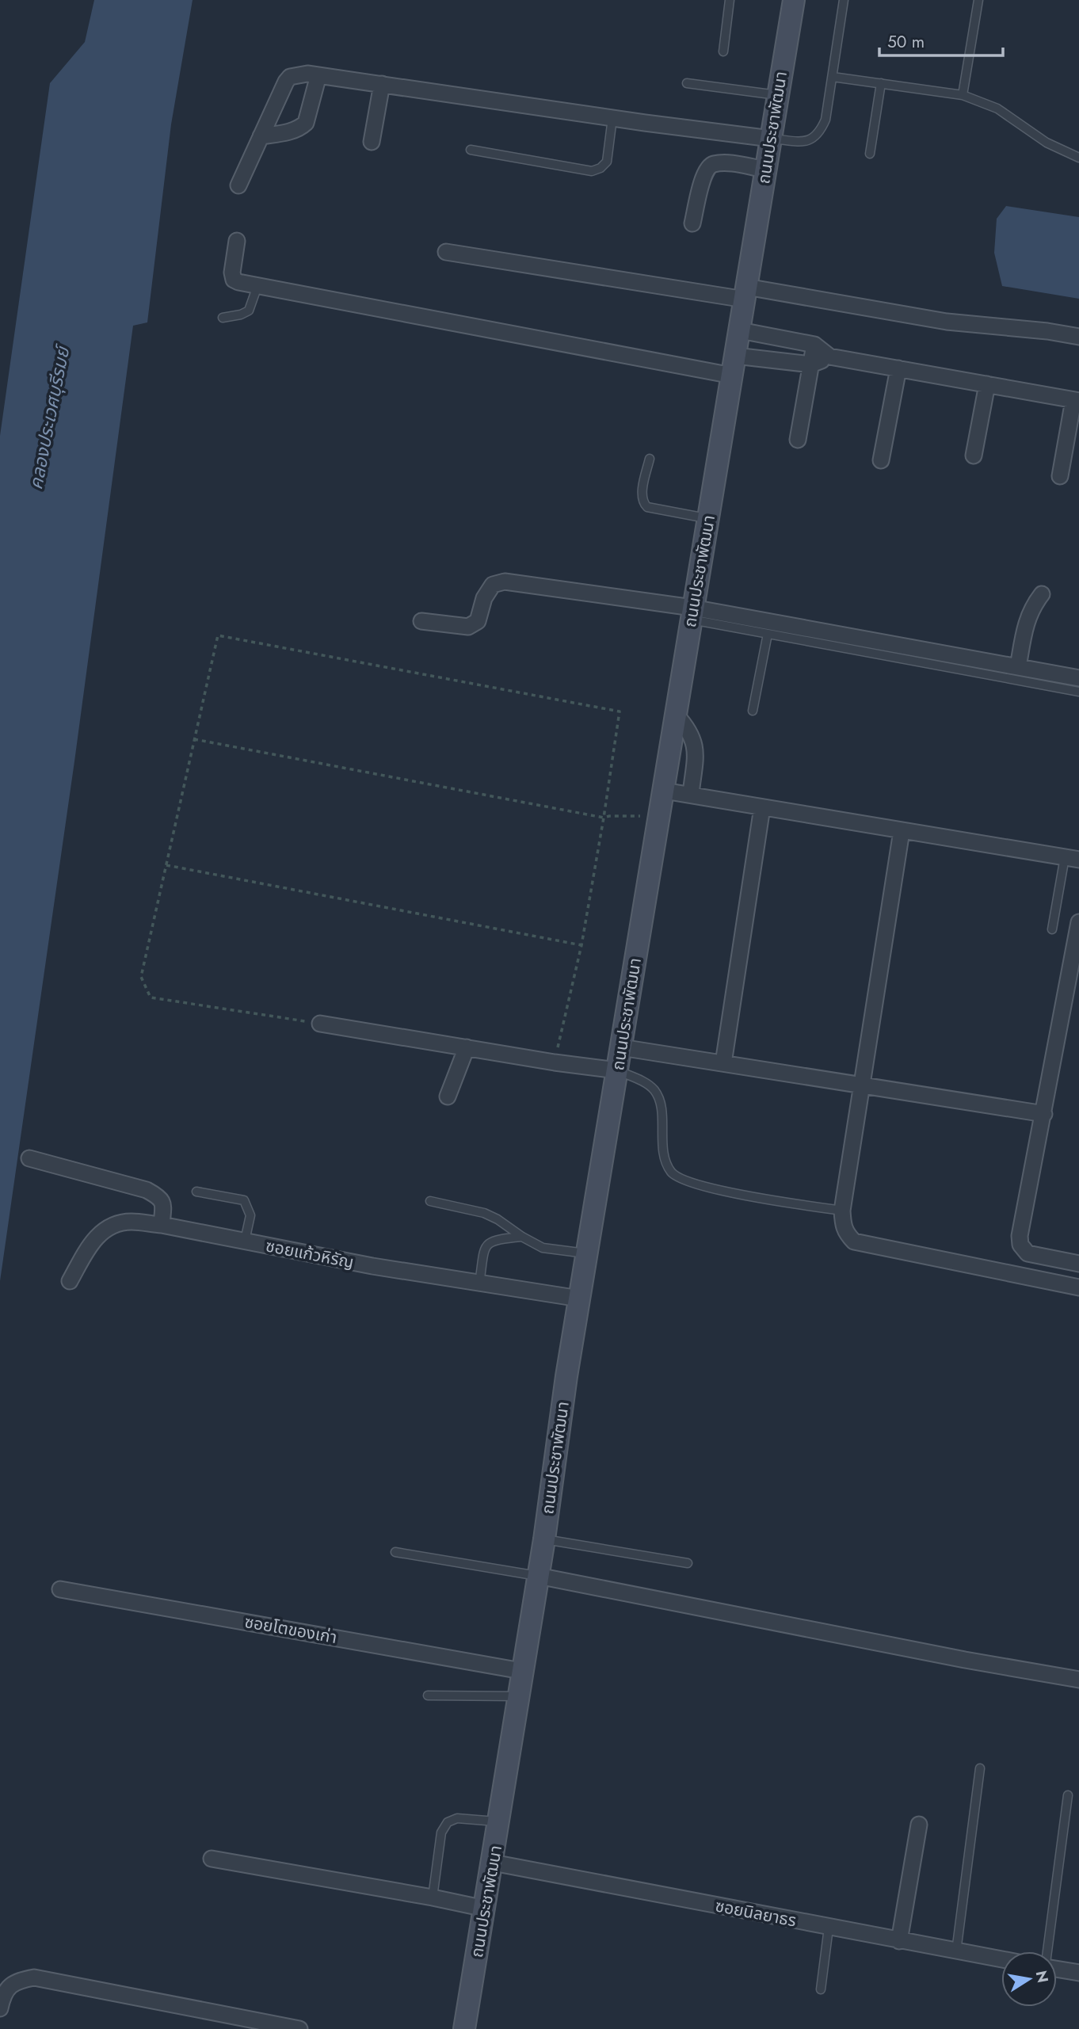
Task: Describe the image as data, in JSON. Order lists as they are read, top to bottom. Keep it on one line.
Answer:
{"streets":{"street":["ถนนประชาพัฒนา","ซอยแก้วหิรัญ","ซอยโตของเก่า","ซอยนิลยาธร"]},"crossings":[["ถนนประชาพัฒนา","ซอยแก้วหิรัญ"],["ถนนประชาพัฒนา","ซอยโตของเก่า"],["ถนนประชาพัฒนา","ซอยนิลยาธร"]],"water":["คลองประเวศบุรีรมย์"],"scale_bar":"50 m","north":"right"}
